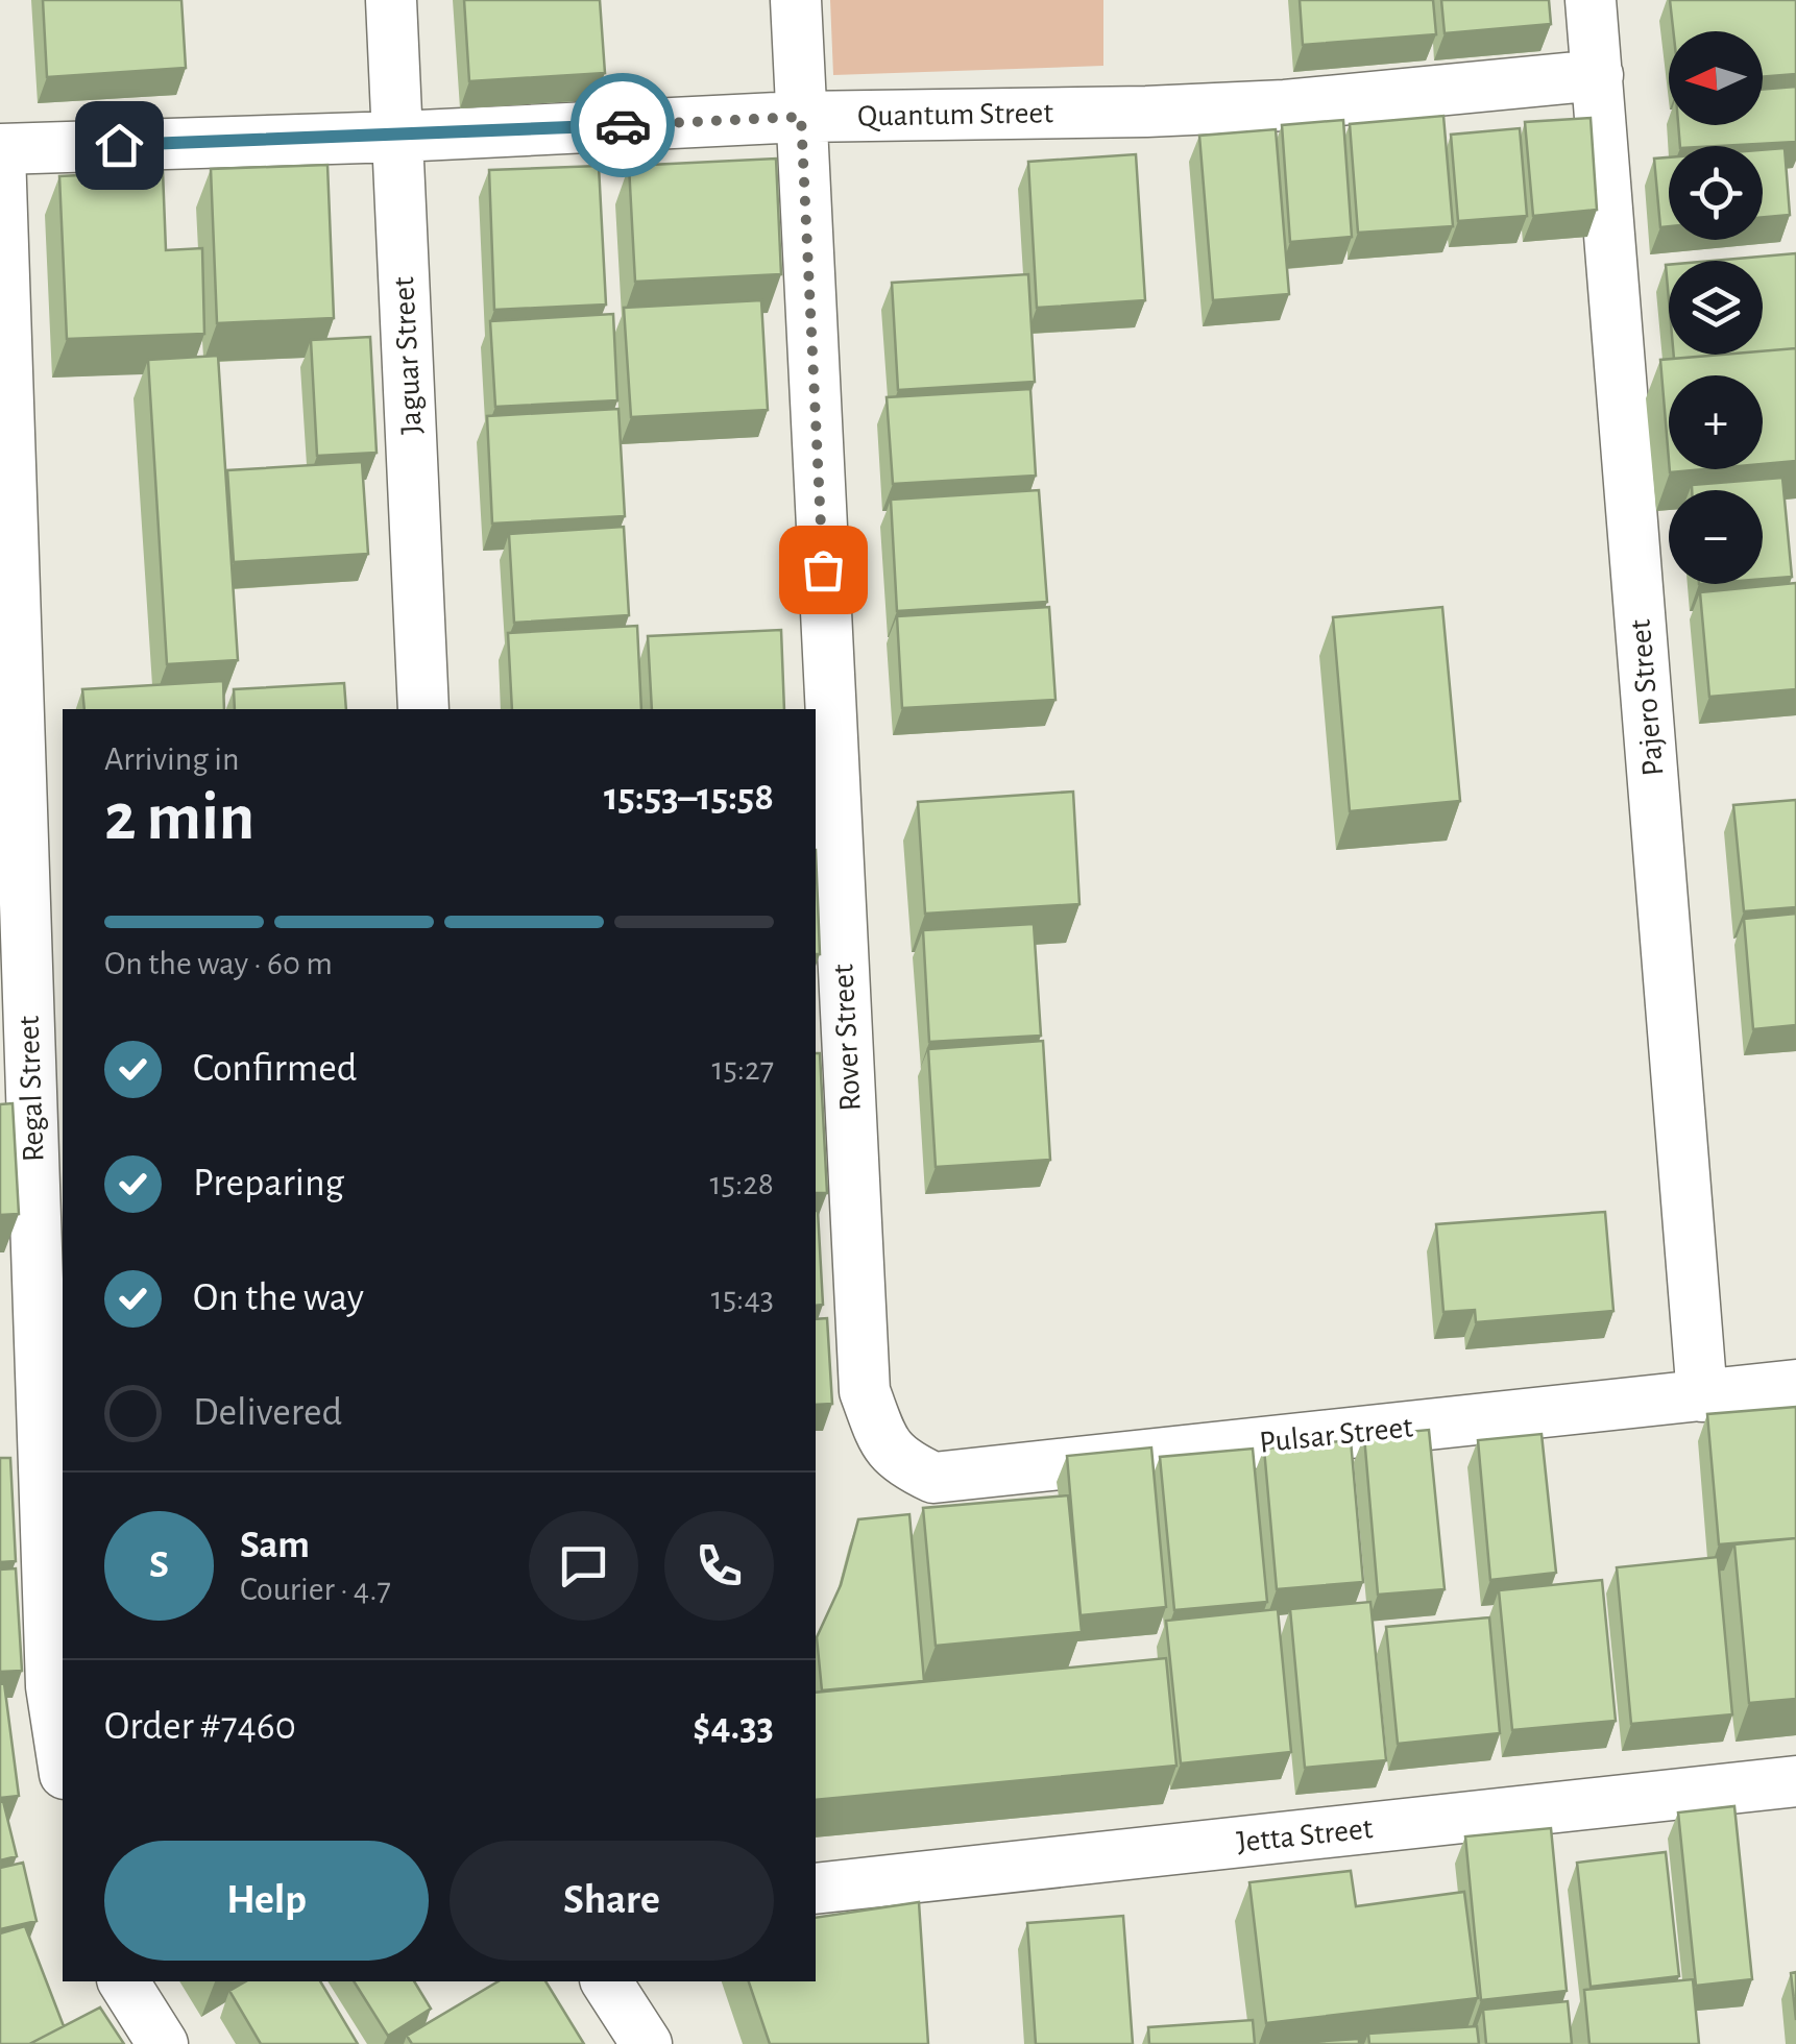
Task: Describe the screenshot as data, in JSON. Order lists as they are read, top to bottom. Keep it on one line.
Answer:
{"streets":{"street":["Quantum Street","Jaguar Street","Pajero Street","Rover Street","Regal Street","Pulsar Street","Jetta Street"]},"crossings":[["Quantum Street","Jaguar Street"],["Quantum Street","Pajero Street"],["Quantum Street","Rover Street"],["Quantum Street","Regal Street"],["Pajero Street","Pulsar Street"],["Rover Street","Pulsar Street"]],"north":"left","page":{"map_buttons":["+","−"],"heading":["2 min","Arriving in","15:53–15:58"],"panel":["Sam","Courier · 4.7","Order #7460","$4.33"],"bar":"On the way · 60 m","list":[["Confirmed","15:27"],["Preparing","15:28"],["On the way","15:43"],"Delivered"],"round":"S","buttons":["Help","Share"]}}
